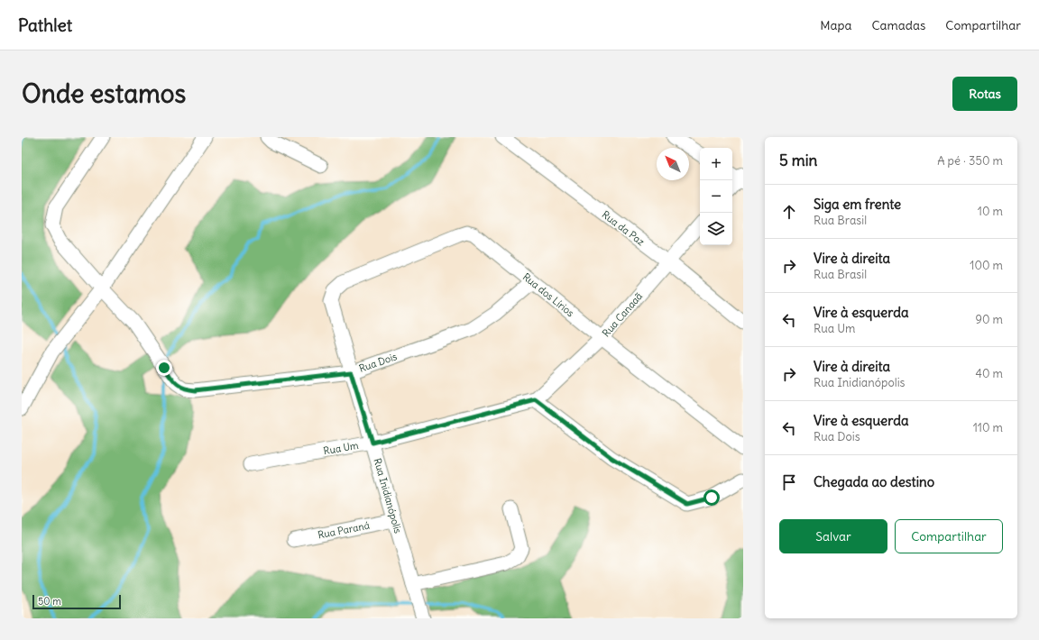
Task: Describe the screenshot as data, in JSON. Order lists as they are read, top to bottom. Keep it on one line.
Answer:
{"streets":{"street":["Rua da Paz","Rua dos Lírios","Rua Canaaã","Rua Dois","Rua Um","Rua Inidianópolis","Rua Paraná"]},"crossings":[["Rua da Paz","Rua Canaaã"],["Rua dos Lírios","Rua Canaaã"],["Rua dos Lírios","Rua Dois"],["Rua dos Lírios","Rua Inidianópolis"],["Rua Canaaã","Rua Um"],["Rua Dois","Rua Inidianópolis"],["Rua Um","Rua Inidianópolis"],["Rua Inidianópolis","Rua Paraná"]],"scale_bar":"50 m","north":"top left","page":{"header":"Pathlet","nav":["Mapa","Camadas","Compartilhar"],"buttons":["Rotas",["Salvar","Compartilhar"]],"title":"Onde estamos","heading":["5 min","A pé · 350 m"],"map_buttons":["+","−"],"list":[["Siga em frente","Rua Brasil","10 m"],["Vire à direita","Rua Brasil","100 m"],["Vire à esquerda","Rua Um","90 m"],["Vire à direita","Rua Inidianópolis","40 m"],["Vire à esquerda","Rua Dois","110 m"],"Chegada ao destino"],"scale":"50 m"}}
